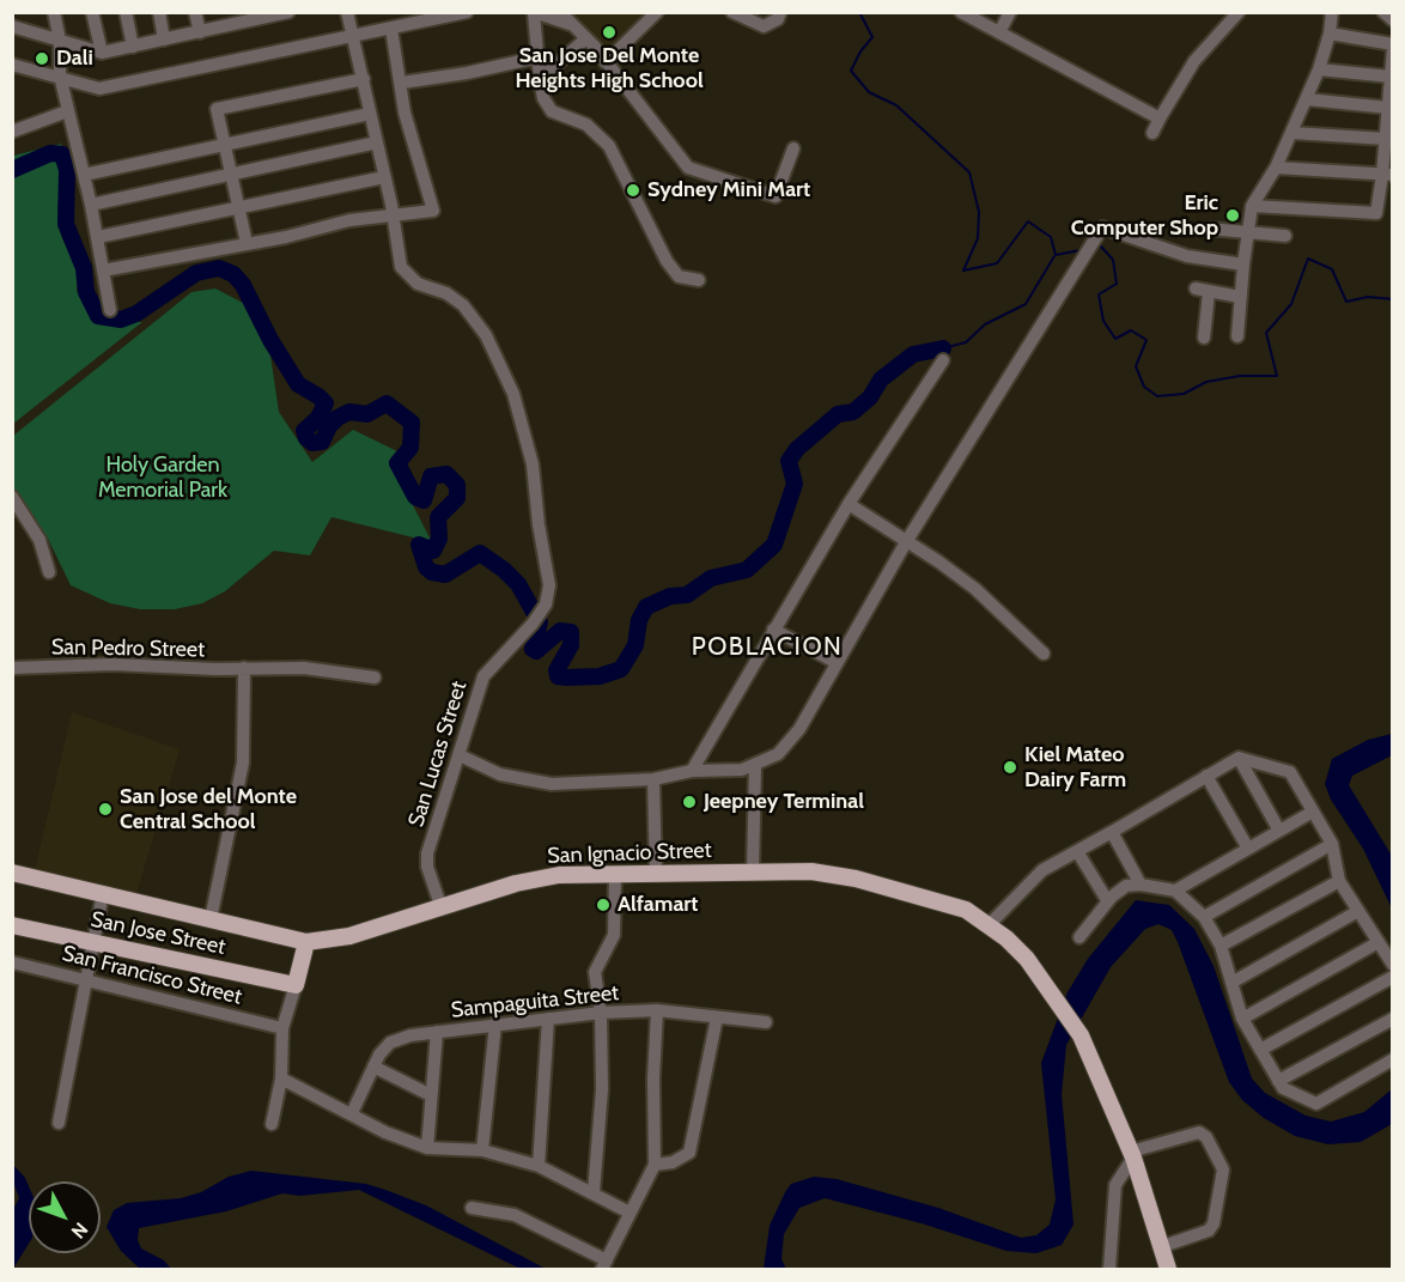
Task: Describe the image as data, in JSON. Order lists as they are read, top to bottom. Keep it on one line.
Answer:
{"streets":{"main road":["San Ignacio Street","San Jose Street"],"street":["San Pedro Street","San Lucas Street","San Francisco Street","Sampaguita Street"]},"crossings":[["San Lucas Street","San Ignacio Street"]],"districts":["POBLACION"],"parks":["Holy Garden Memorial Park"],"places":["San Jose Del Monte Heights High School","Dali","Sydney Mini Mart","Eric Computer Shop","Kiel Mateo Dairy Farm","Jeepney Terminal","San Jose del Monte Central School","Alfamart"],"north":"bottom right"}
